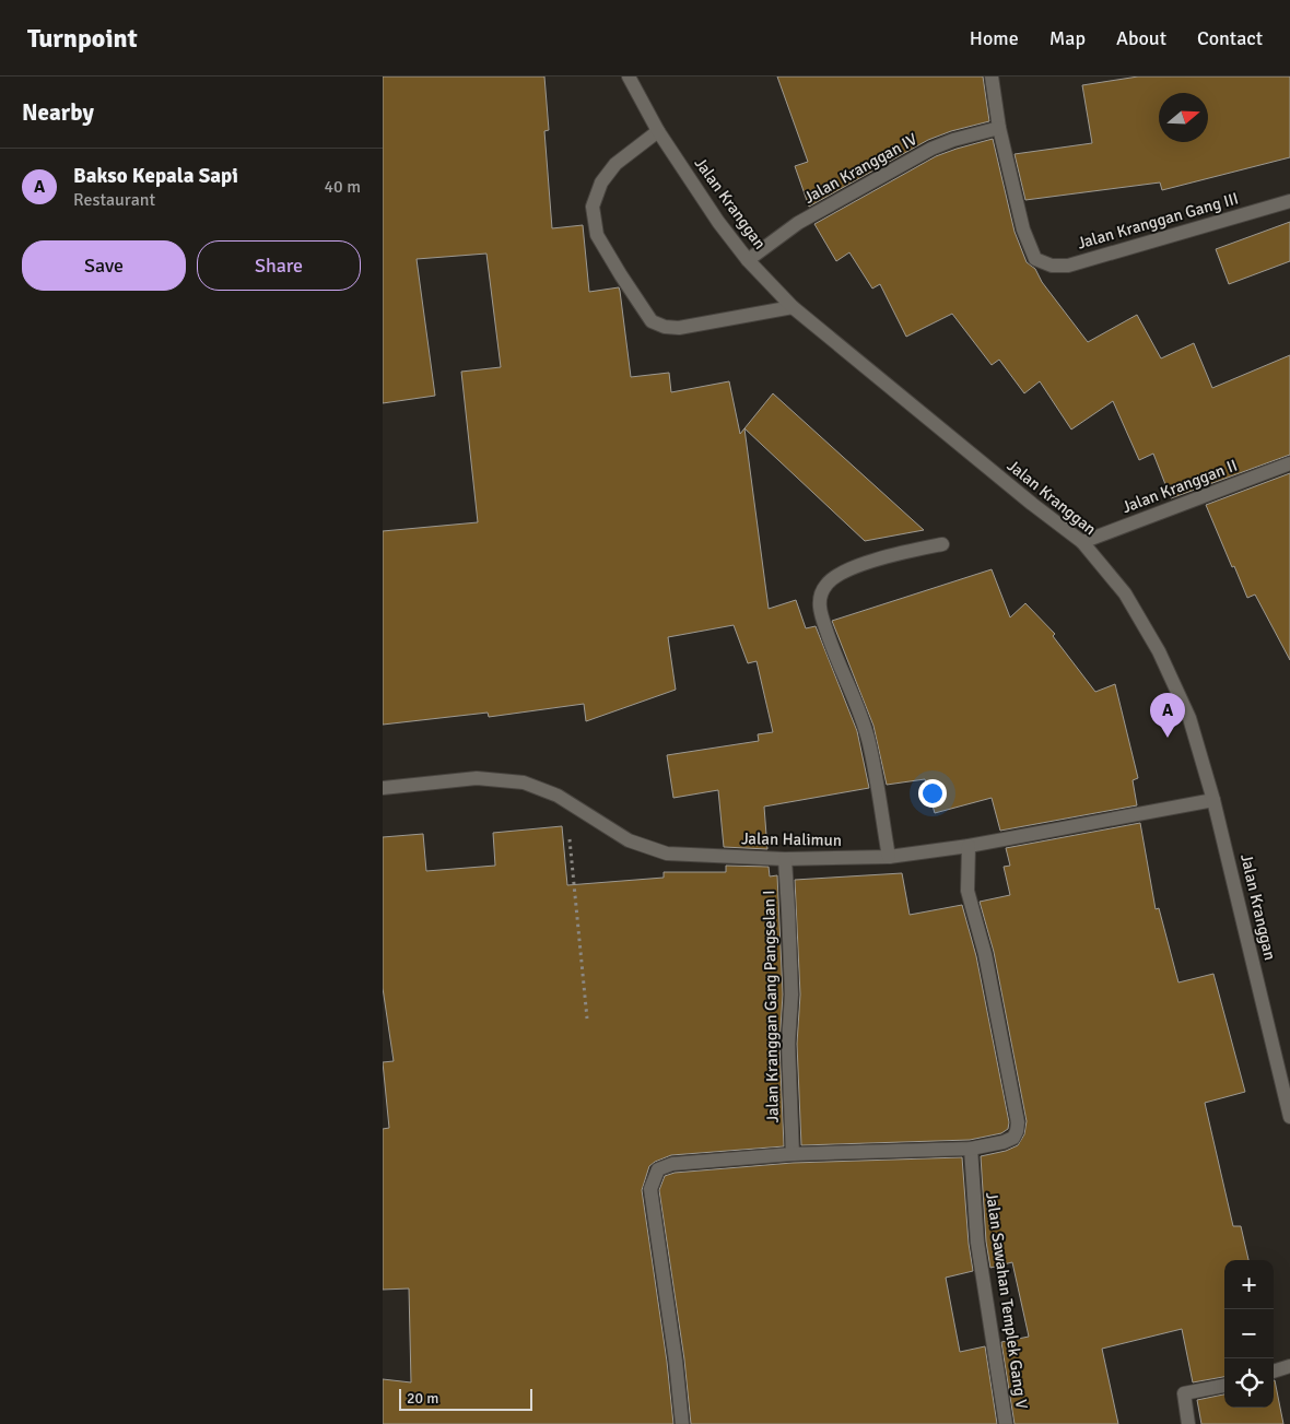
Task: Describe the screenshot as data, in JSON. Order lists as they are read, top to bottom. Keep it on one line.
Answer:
{"streets":{"street":["Jalan Kranggan IV","Jalan Kranggan","Jalan Kranggan Gang III","Jalan Kranggan II","Jalan Halimun","Jalan Kranggan Gang Pangselan I","Jalan Sawahan Templek Gang V"]},"crossings":[["Jalan Kranggan IV","Jalan Kranggan"],["Jalan Kranggan IV","Jalan Kranggan Gang III"],["Jalan Kranggan","Jalan Kranggan II"],["Jalan Kranggan","Jalan Halimun"],["Jalan Halimun","Jalan Kranggan Gang Pangselan I"]],"scale_bar":"20 m","north":"right","page":{"header":"Turnpoint","nav":["Home","Map","About","Contact"],"heading":"Nearby","list":[{"mark":"A","name":"Bakso Kepala Sapi","note":"Restaurant","value":"40 m"}],"buttons":["Save","Share"],"pins":"A","map_buttons":["+","−"],"scale":"20 m"}}
